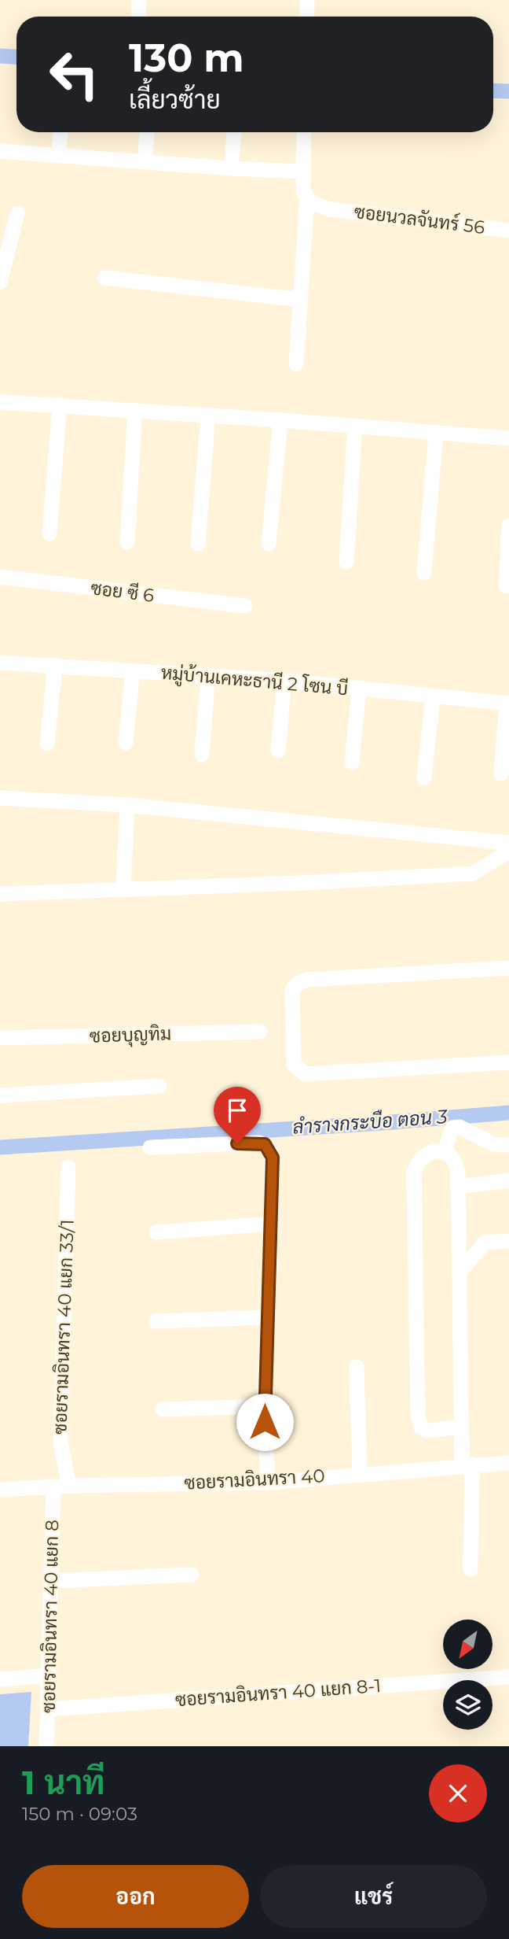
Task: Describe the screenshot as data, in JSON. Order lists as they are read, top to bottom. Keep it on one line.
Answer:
{"streets":{"street":["ซอยนวลจันทร์ 56","ซอย ซี 6","หมู่บ้านเคหะธานี 2 โซน บี","ซอยบุญทิม","ซอยรามอินทรา 40 แยก 33/1","ซอยรามอินทรา 40","ซอยรามอินทรา 40 แยก 8","ซอยรามอินทรา 40 แยก 8-1"]},"crossings":[["ซอยรามอินทรา 40 แยก 33/1","ซอยรามอินทรา 40"],["ซอยรามอินทรา 40 แยก 33/1","ซอยรามอินทรา 40 แยก 8"],["ซอยรามอินทรา 40","ซอยรามอินทรา 40 แยก 8"],["ซอยรามอินทรา 40 แยก 8","ซอยรามอินทรา 40 แยก 8-1"]],"water":["ลำรางกระบือ ตอน 3"],"north":"bottom left","page":{"turn":["130 m","เลี้ยวซ้าย"],"heading":["1 นาที","150 m · 09:03"],"buttons":["ออก","แชร์"]}}
